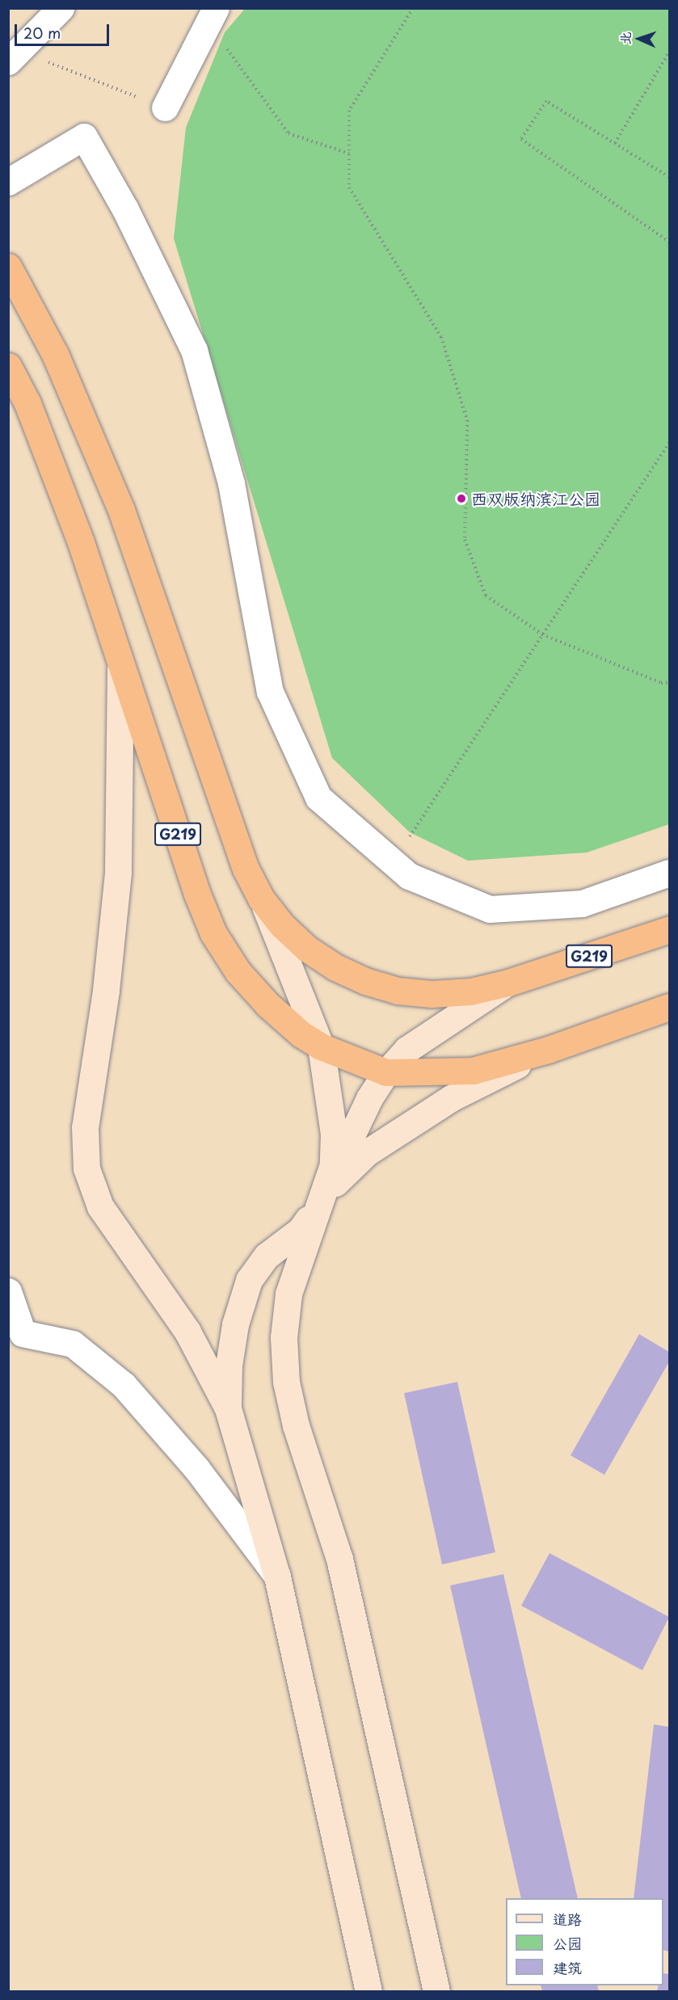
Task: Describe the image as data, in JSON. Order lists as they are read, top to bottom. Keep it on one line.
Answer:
{"streets":{"highway":["G219"]},"places":["西双版纳滨江公园"],"legend":["道路","公园","建筑"],"scale_bar":"20 m","north":"left"}
